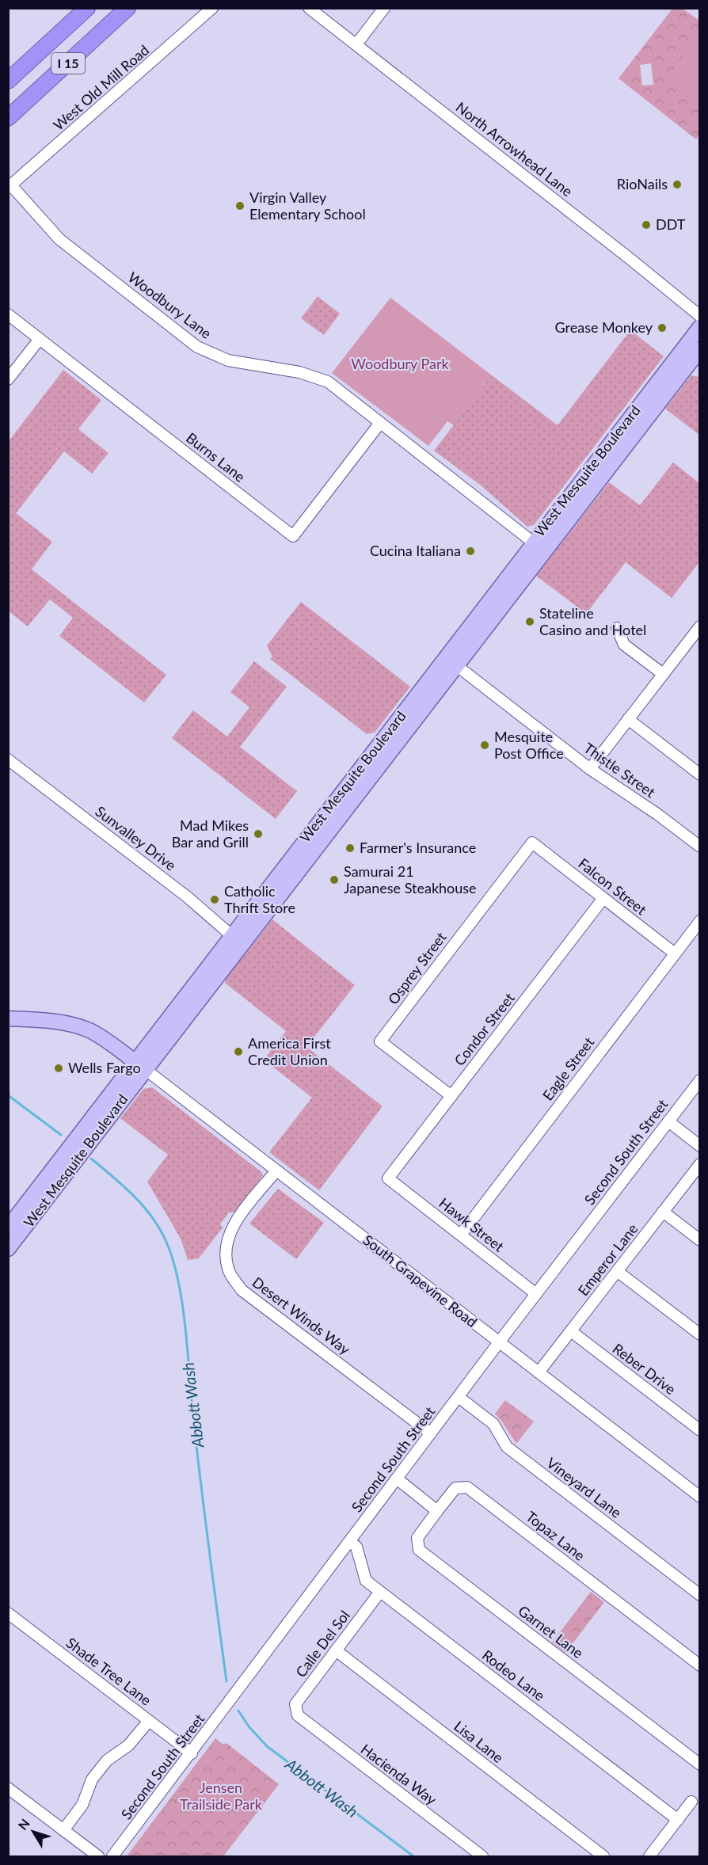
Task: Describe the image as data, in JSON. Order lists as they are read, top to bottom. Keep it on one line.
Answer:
{"streets":{"highway":["I 15"],"main road":["West Mesquite Boulevard"],"street":["West Old Mill Road","North Arrowhead Lane","Woodbury Lane","Burns Lane","Thistle Street","Sunvalley Drive","Falcon Street","Osprey Street","Condor Street","Eagle Street","Second South Street","Hawk Street","Emperor Lane","South Grapevine Road","Desert Winds Way","Reber Drive","Vineyard Lane","Topaz Lane","Garnet Lane","Calle Del Sol","Shade Tree Lane","Rodeo Lane","Lisa Lane","Hacienda Way"]},"crossings":[["West Old Mill Road","Woodbury Lane"],["Woodbury Lane","Burns Lane"],["Woodbury Lane","West Mesquite Boulevard"],["West Mesquite Boulevard","Thistle Street"],["West Mesquite Boulevard","Sunvalley Drive"],["West Mesquite Boulevard","South Grapevine Road"],["Falcon Street","Osprey Street"],["Falcon Street","Condor Street"],["Falcon Street","Eagle Street"],["Osprey Street","Condor Street"],["Condor Street","Hawk Street"],["Eagle Street","Hawk Street"],["Second South Street","Hawk Street"],["Second South Street","South Grapevine Road"],["Second South Street","Desert Winds Way"],["Second South Street","Vineyard Lane"],["Second South Street","Shade Tree Lane"],["Second South Street","Rodeo Lane"],["Emperor Lane","South Grapevine Road"],["Emperor Lane","Reber Drive"],["South Grapevine Road","Desert Winds Way"],["Topaz Lane","Garnet Lane"],["Calle Del Sol","Rodeo Lane"],["Calle Del Sol","Lisa Lane"],["Calle Del Sol","Hacienda Way"]],"water":["Abbott Wash"],"parks":["Woodbury Park","Jensen Trailside Park"],"places":["RioNails","Virgin Valley Elementary School","DDT","Grease Monkey","Cucina Italiana","Stateline Casino and Hotel","Mesquite Post Office","Mad Mikes Bar and Grill","Farmer's Insurance","Samurai 21 Japanese Steakhouse","Catholic Thrift Store","America First Credit Union","Wells Fargo"],"north":"top left"}
